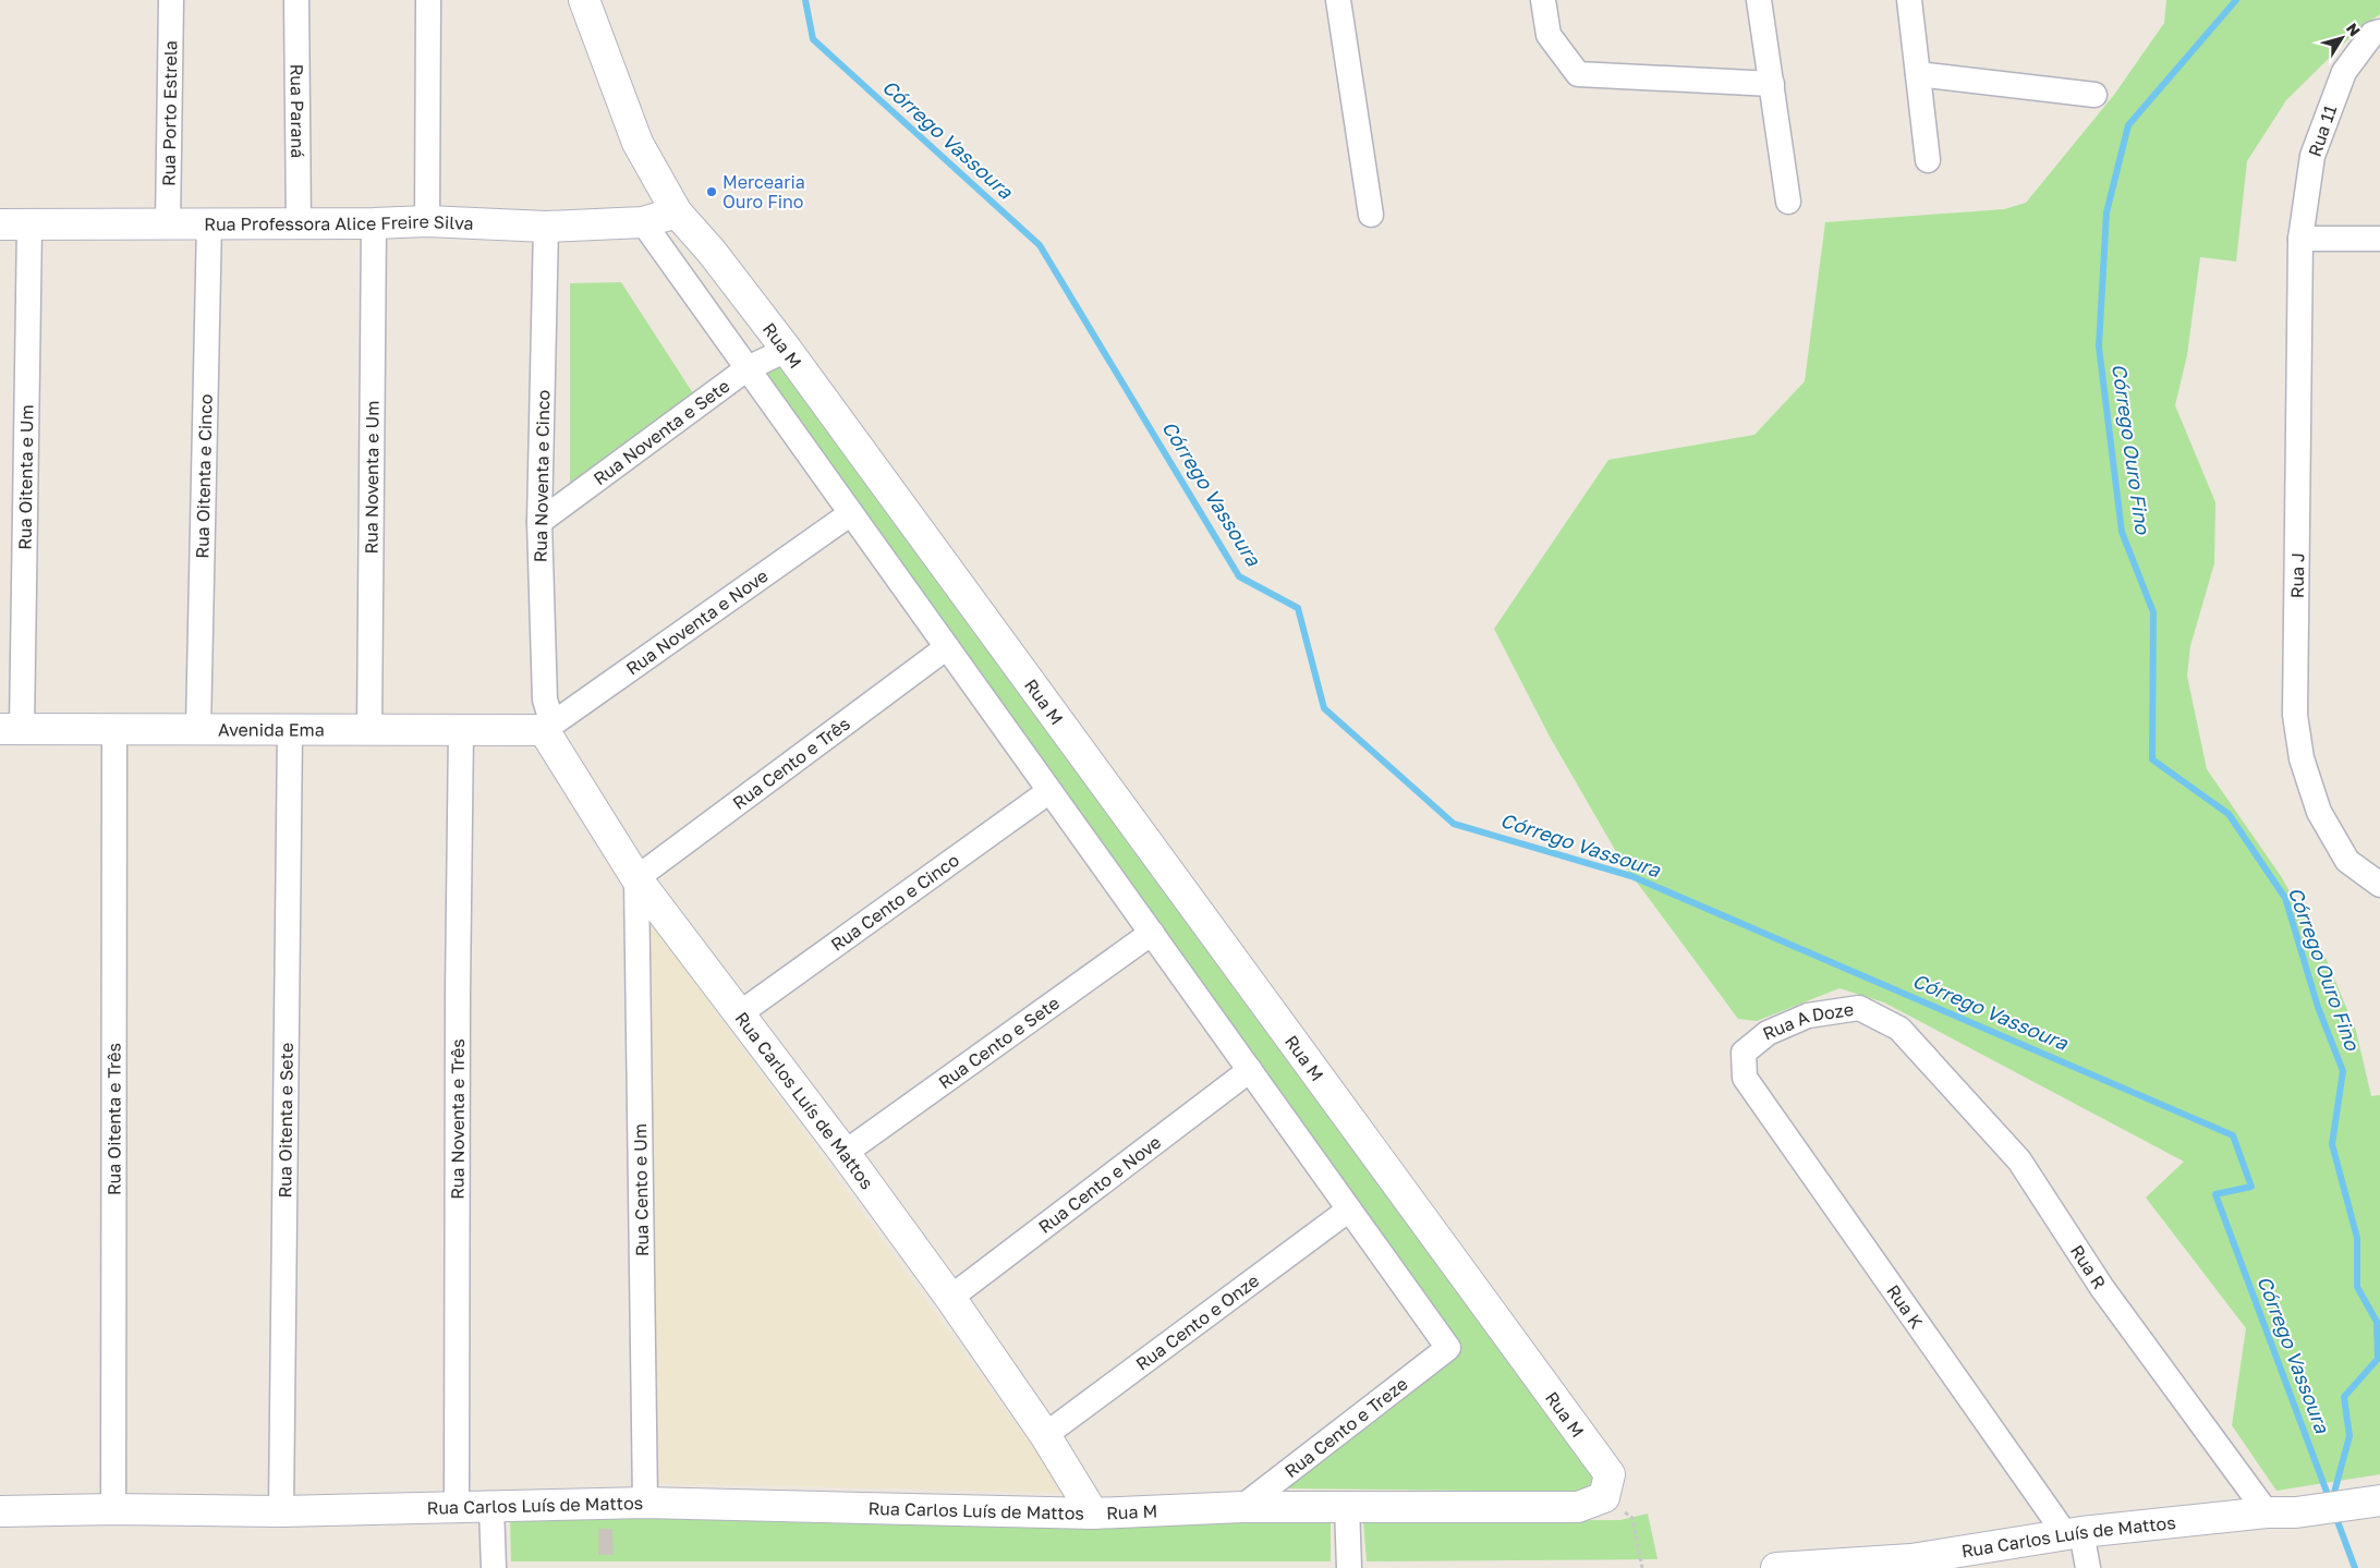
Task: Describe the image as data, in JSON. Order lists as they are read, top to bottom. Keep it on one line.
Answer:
{"streets":{"street":["Rua Porto Estrela","Rua Paraná","Rua 11","Rua Professora Alice Freire Silva","Rua M","Rua Noventa e Sete","Rua Oitenta e Cinco","Rua Noventa e Cinco","Rua Oitenta e Um","Rua Noventa e Um","Rua J","Rua Noventa e Nove","Avenida Ema","Rua Cento e Três","Rua Cento e Cinco","Rua A Doze","Rua Cento e Sete","Rua Carlos Luís de Mattos","Rua Noventa e Três","Rua Oitenta e Três","Rua Oitenta e Sete","Rua Cento e Nove","Rua Cento e Um","Rua R","Rua K","Rua Cento e Onze","Rua Cento e Treze"]},"crossings":[["Rua Porto Estrela","Rua Professora Alice Freire Silva"],["Rua Paraná","Rua Professora Alice Freire Silva"],["Rua 11","Rua J"],["Rua Professora Alice Freire Silva","Rua M"],["Rua Professora Alice Freire Silva","Rua Oitenta e Cinco"],["Rua Professora Alice Freire Silva","Rua Noventa e Cinco"],["Rua Professora Alice Freire Silva","Rua Oitenta e Um"],["Rua Professora Alice Freire Silva","Rua Noventa e Um"],["Rua M","Rua Noventa e Sete"],["Rua M","Rua Carlos Luís de Mattos"],["Rua M","Rua Cento e Treze"],["Rua Noventa e Sete","Rua Noventa e Cinco"],["Rua Oitenta e Cinco","Avenida Ema"],["Rua Noventa e Cinco","Rua Noventa e Nove"],["Rua Noventa e Cinco","Avenida Ema"],["Rua Noventa e Cinco","Rua Carlos Luís de Mattos"],["Rua Oitenta e Um","Avenida Ema"],["Rua Noventa e Um","Avenida Ema"],["Rua Noventa e Nove","Avenida Ema"],["Rua Noventa e Nove","Rua Carlos Luís de Mattos"],["Avenida Ema","Rua Carlos Luís de Mattos"],["Avenida Ema","Rua Noventa e Três"],["Avenida Ema","Rua Oitenta e Três"],["Avenida Ema","Rua Oitenta e Sete"],["Rua Cento e Três","Rua Carlos Luís de Mattos"],["Rua Cento e Três","Rua Cento e Um"],["Rua Cento e Cinco","Rua Carlos Luís de Mattos"],["Rua A Doze","Rua R"],["Rua A Doze","Rua K"],["Rua Cento e Sete","Rua Carlos Luís de Mattos"],["Rua Carlos Luís de Mattos","Rua Noventa e Três"],["Rua Carlos Luís de Mattos","Rua Oitenta e Três"],["Rua Carlos Luís de Mattos","Rua Oitenta e Sete"],["Rua Carlos Luís de Mattos","Rua Cento e Nove"],["Rua Carlos Luís de Mattos","Rua Cento e Um"],["Rua Carlos Luís de Mattos","Rua R"],["Rua Carlos Luís de Mattos","Rua K"],["Rua Carlos Luís de Mattos","Rua Cento e Onze"],["Rua Cento e Onze","Rua Cento e Treze"]],"water":["Córrego Vassoura","Córrego Ouro Fino"],"places":["Mercearia Ouro Fino"],"north":"top right"}
